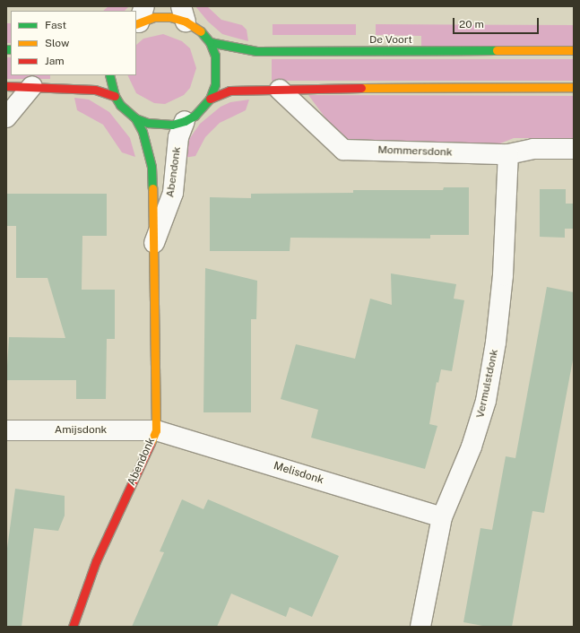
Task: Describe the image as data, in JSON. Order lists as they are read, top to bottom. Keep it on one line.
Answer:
{"streets":{"street":["De Voort","Mommersdonk","Abendonk","Vermulstdonk","Amijsdonk","Melisdonk"]},"crossings":[["Mommersdonk","Vermulstdonk"],["Abendonk","Amijsdonk"],["Abendonk","Melisdonk"],["Vermulstdonk","Melisdonk"],["Amijsdonk","Melisdonk"]],"legend":["Fast","Slow","Jam"],"scale_bar":"20 m"}
